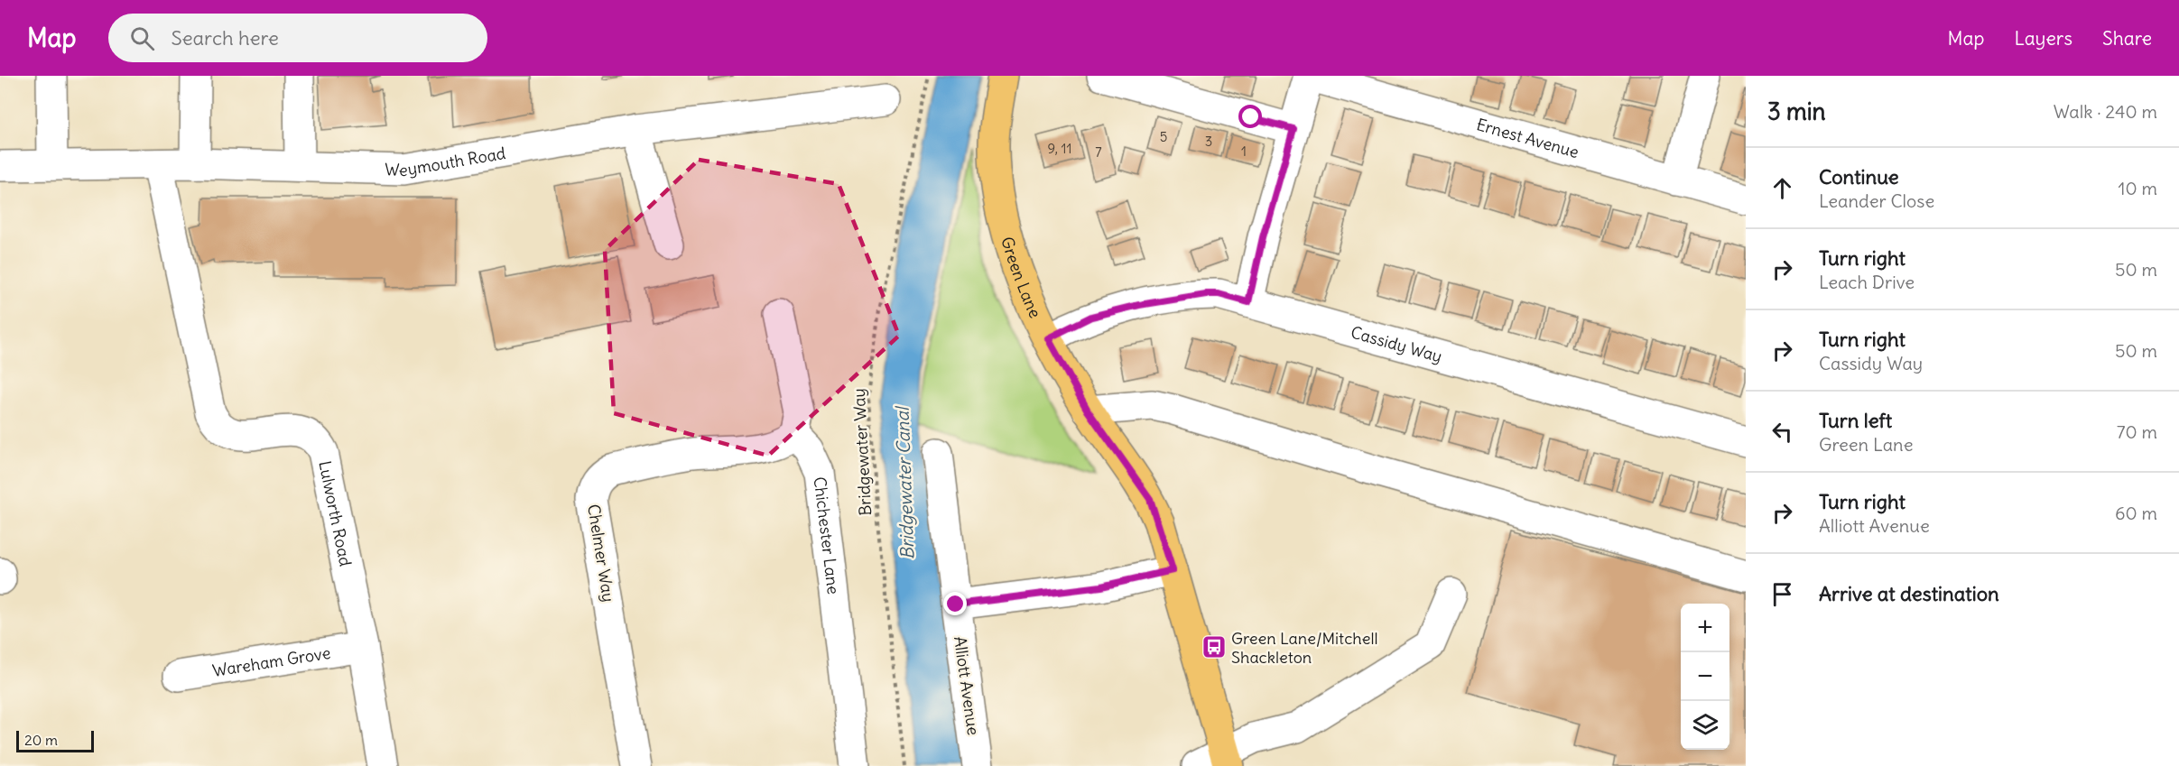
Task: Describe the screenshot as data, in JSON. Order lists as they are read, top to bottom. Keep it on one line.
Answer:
{"streets":{"main road":["Green Lane"],"street":["Ernest Avenue","Weymouth Road","Cassidy Way","Lulworth Road","Chichester Lane","Chelmer Way","Wareham Grove","Alliott Avenue"],"path":["Bridgewater Way"]},"crossings":[["Weymouth Road","Lulworth Road"],["Green Lane","Cassidy Way"],["Lulworth Road","Wareham Grove"],["Chichester Lane","Chelmer Way"]],"water":["Bridgewater Canal"],"places":{"bus stop":["Green Lane/Mitchell Shackleton"]},"house_numbers":["5","3","9, 11","1","7"],"scale_bar":"20 m","page":{"header":"Map","search":"Search here","nav":["Map","Layers","Share"],"heading":["3 min","Walk · 240 m"],"list":[["Continue","Leander Close","10 m"],["Turn right","Leach Drive","50 m"],["Turn right","Cassidy Way","50 m"],["Turn left","Green Lane","70 m"],["Turn right","Alliott Avenue","60 m"],"Arrive at destination"],"map_buttons":["+","−"],"scale":"20 m"}}
